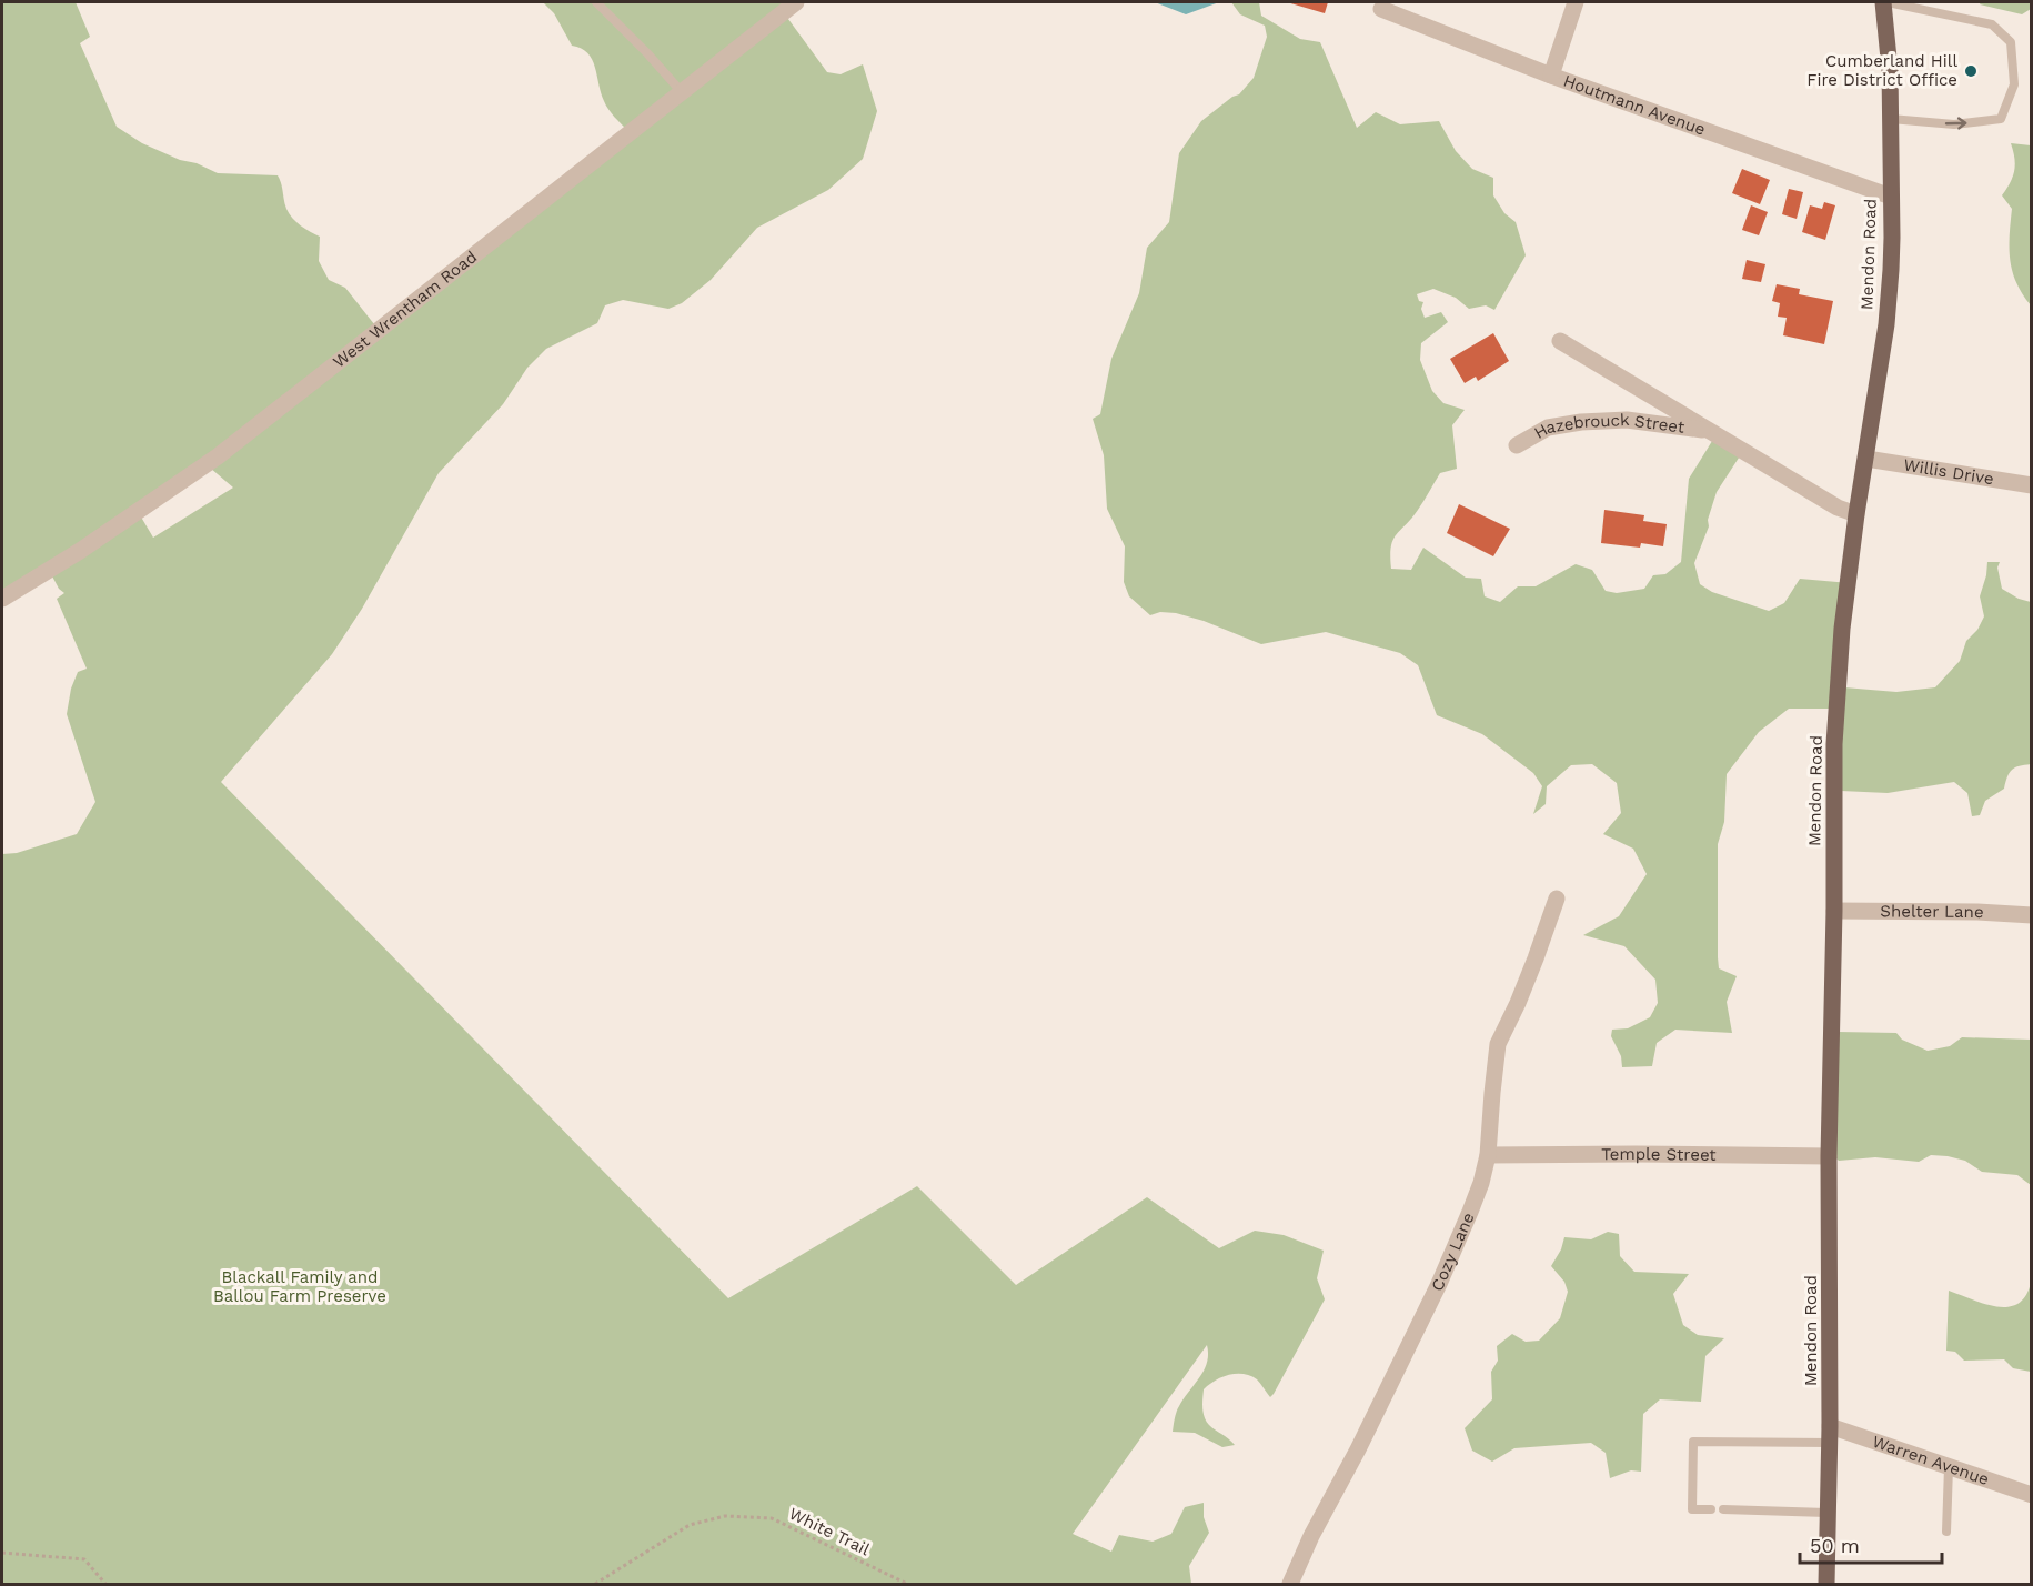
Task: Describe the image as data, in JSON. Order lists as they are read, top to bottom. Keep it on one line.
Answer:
{"streets":{"main road":["Mendon Road"],"street":["Houtmann Avenue","West Wrentham Road","Hazebrouck Street","Willis Drive","Shelter Lane","Temple Street","Cozy Lane","Warren Avenue"],"path":["White Trail"]},"crossings":[["Houtmann Avenue","Mendon Road"],["Mendon Road","Hazebrouck Street"],["Mendon Road","Willis Drive"],["Mendon Road","Shelter Lane"],["Mendon Road","Temple Street"],["Mendon Road","Warren Avenue"],["Temple Street","Cozy Lane"]],"parks":["Blackall Family and Ballou Farm Preserve"],"places":["Cumberland Hill Fire District Office"],"scale_bar":"50 m"}
